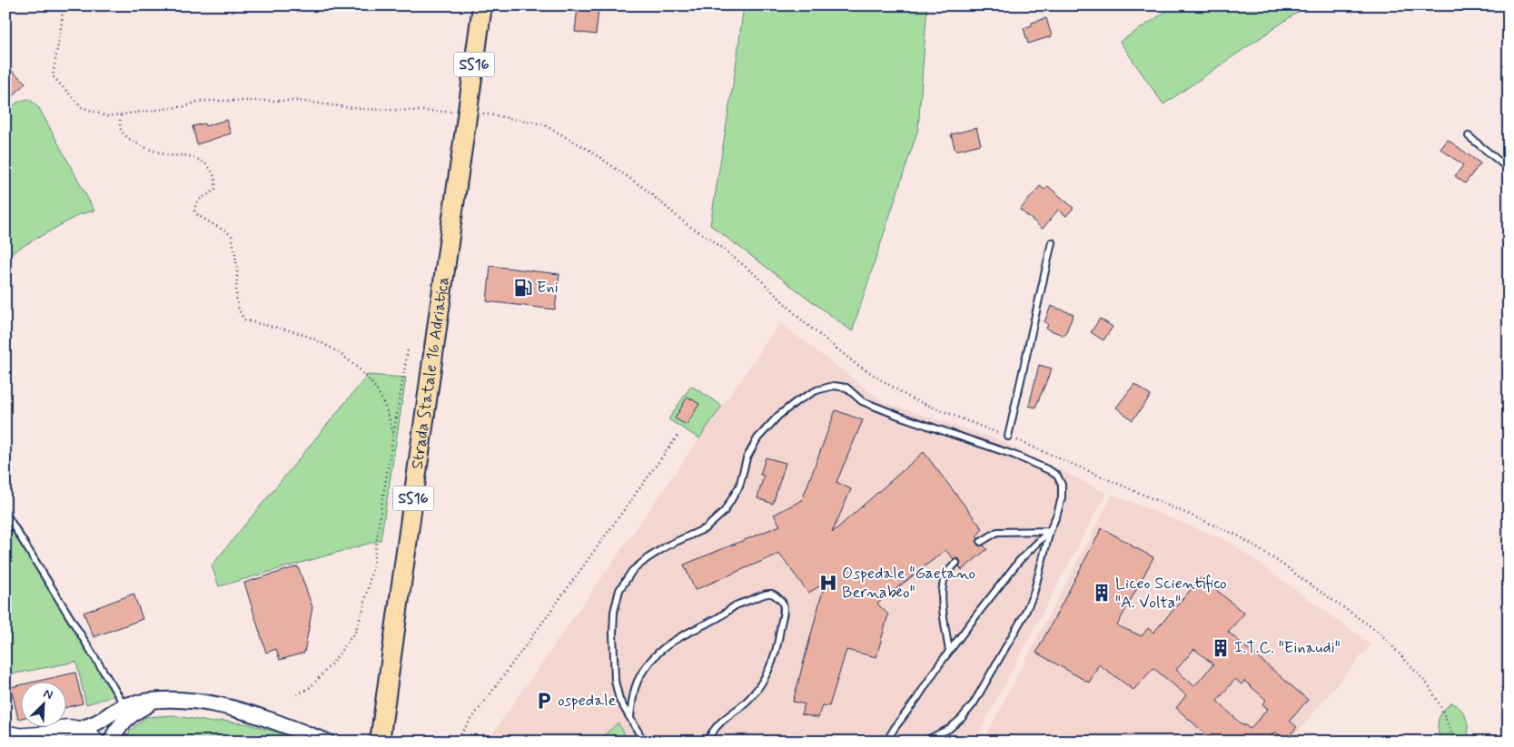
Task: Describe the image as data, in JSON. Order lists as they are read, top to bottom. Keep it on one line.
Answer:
{"streets":{"main road":["SS16","Strada Statale 16 Adriatica"]},"places":{"fuel station":["Eni"],"hospital":["Ospedale \"Gaetano Bernabeo\""],"building":["Liceo Scientifico \"A. Volta\"","I.T.C. \"Einaudi\""],"parking":["ospedale"]},"north":"top right"}
